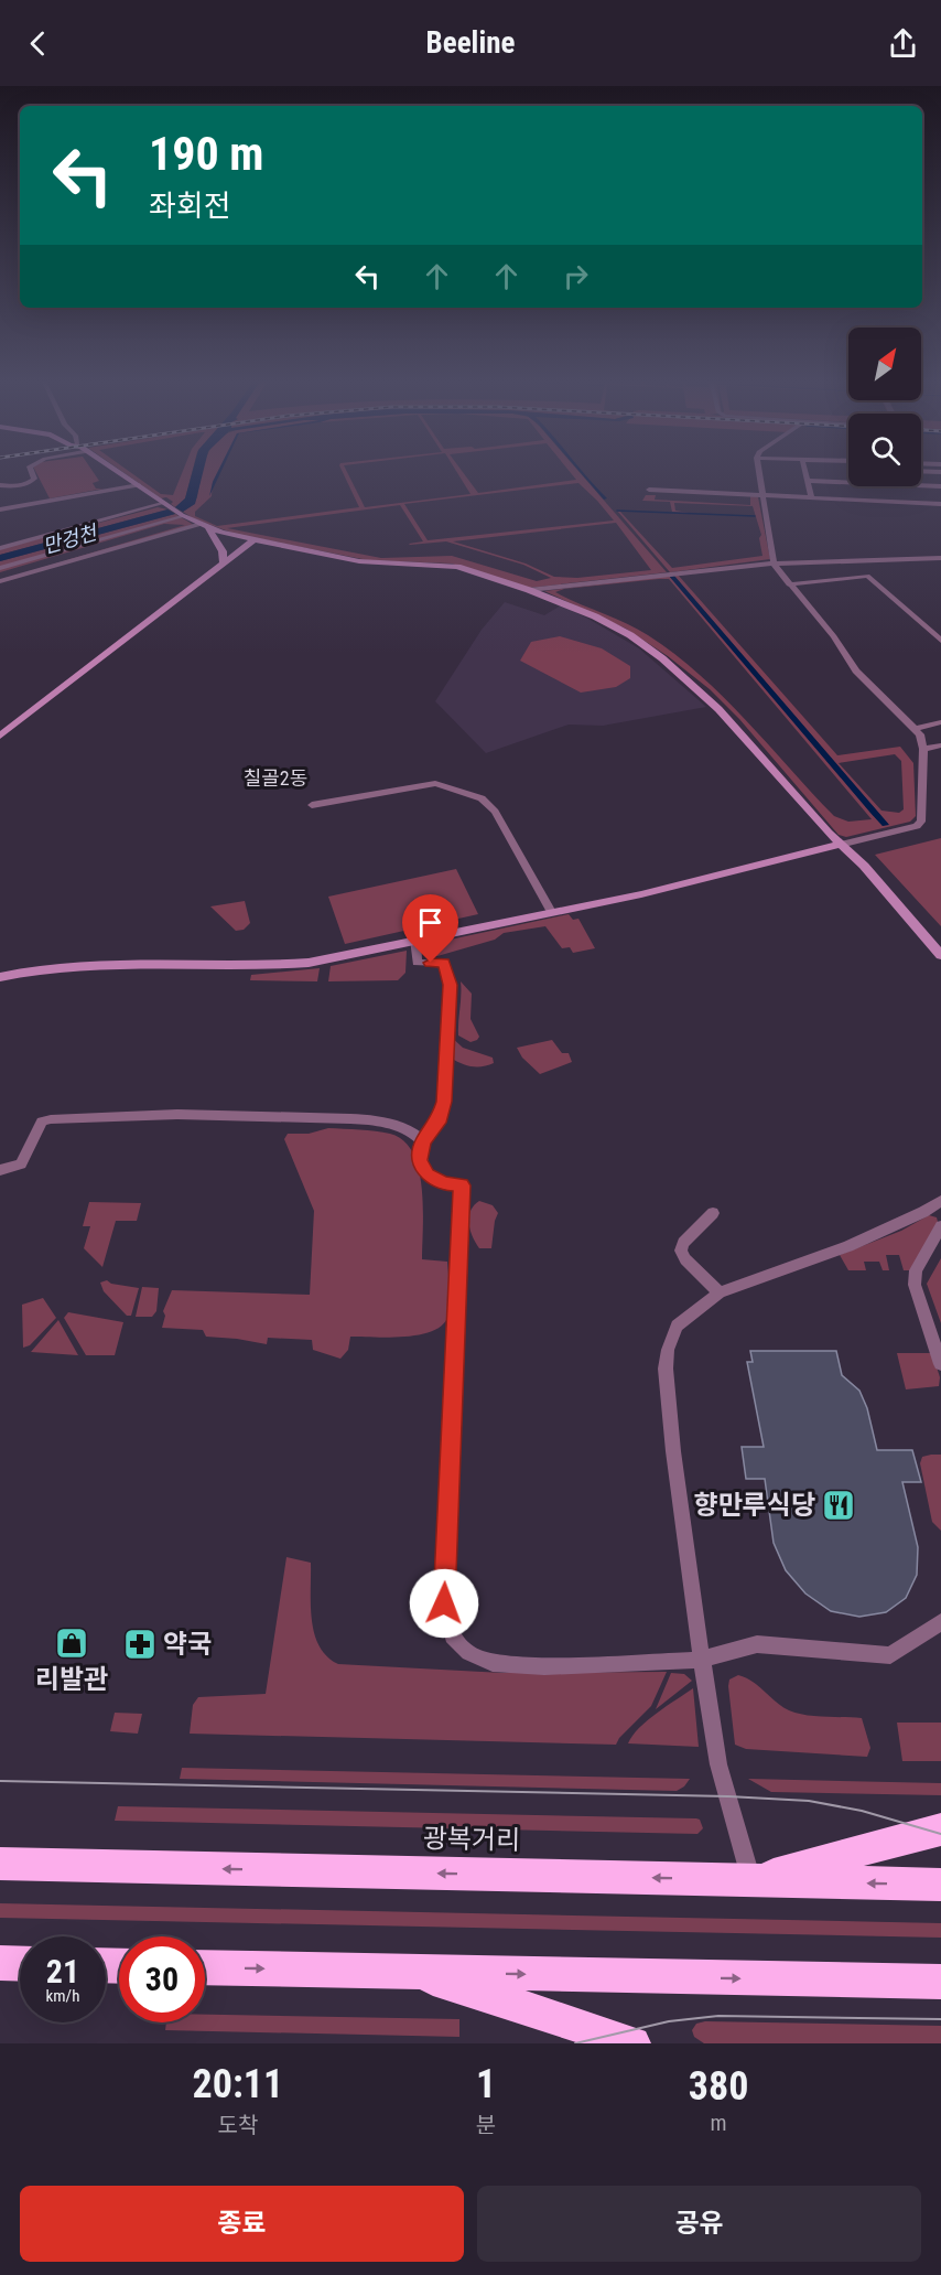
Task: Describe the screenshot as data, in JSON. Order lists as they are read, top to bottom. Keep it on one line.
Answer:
{"streets":{"highway":["광복거리"]},"districts":["칠골2동"],"water":["만겅천"],"places":{"restaurant":["향만루식당"],"shop":["리발관"],"pharmacy":["약국"]},"north":"top right","page":{"header":"Beeline","turn":["190 m","좌회전"],"speed":"21 km/h","limit":"30","eta":["20:11","도착","1","분","380","m"],"buttons":["종료","공유"]}}
